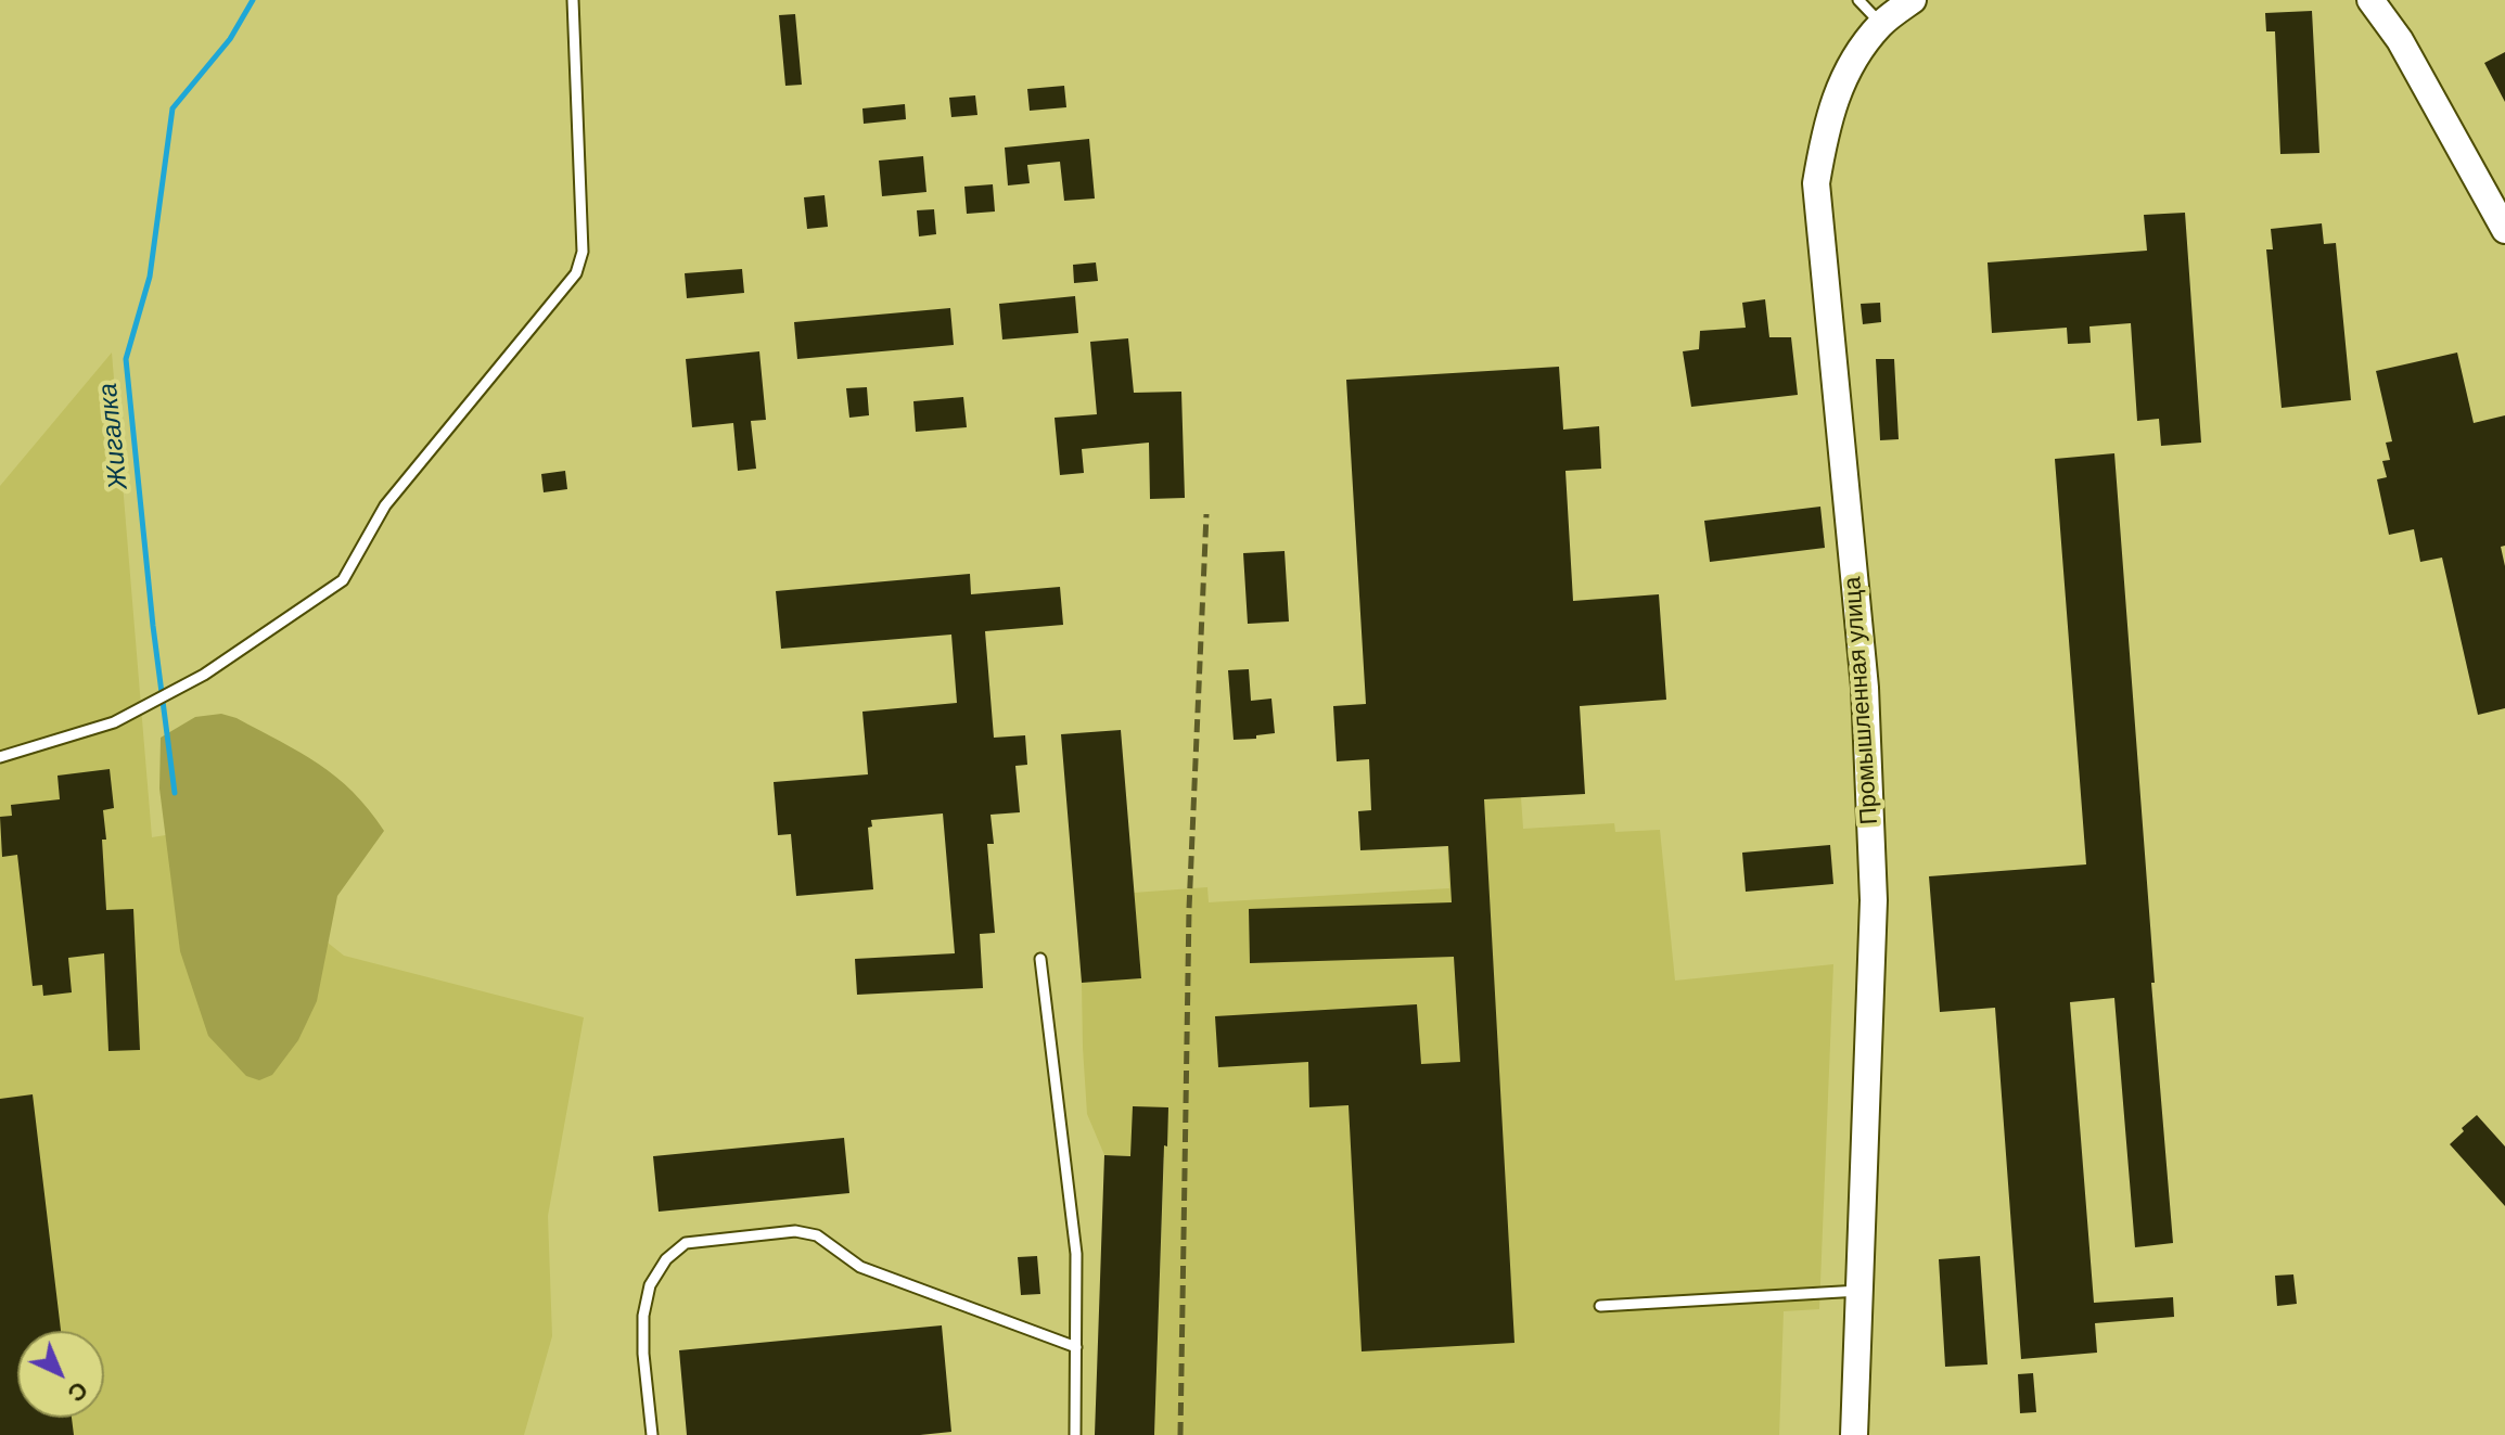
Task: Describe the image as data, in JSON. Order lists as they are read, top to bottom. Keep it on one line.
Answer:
{"streets":{"street":["Промышленная улица"]},"water":["Жигалка"],"north":"bottom right"}
